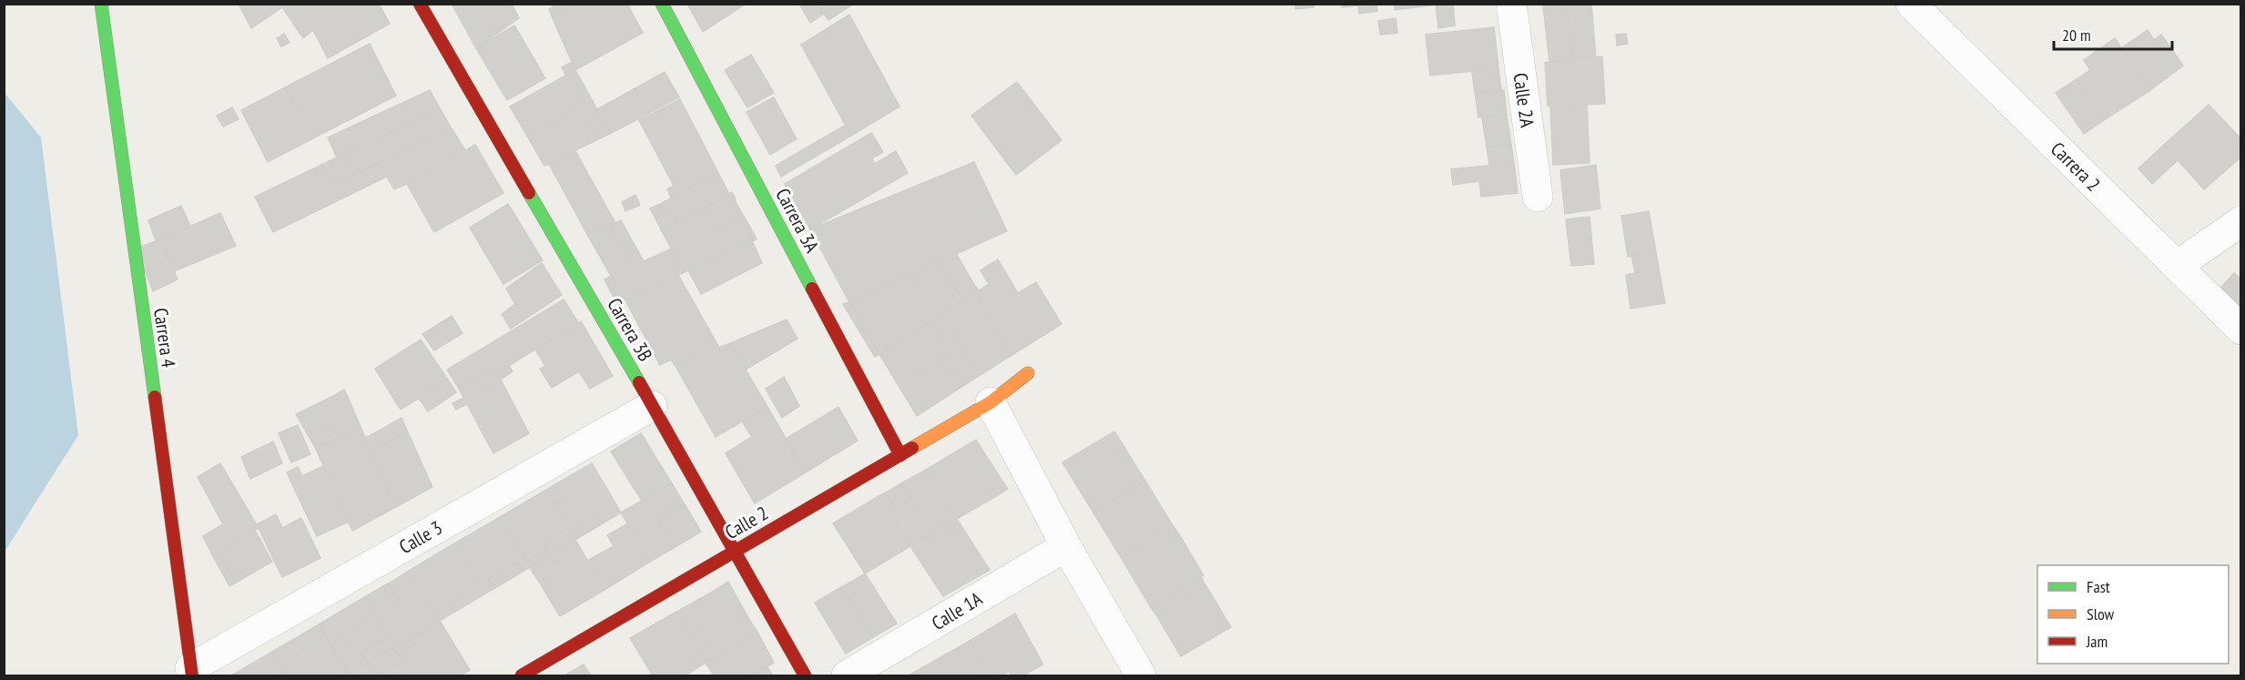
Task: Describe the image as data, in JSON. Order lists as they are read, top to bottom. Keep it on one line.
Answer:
{"streets":{"street":["Calle 2A","Carrera 2","Carrera 3A","Carrera 3B","Carrera 4","Calle 2","Calle 3","Calle 1A"]},"crossings":[["Carrera 3A","Calle 2"],["Carrera 3B","Calle 2"],["Carrera 3B","Calle 3"],["Carrera 4","Calle 3"]],"legend":["Fast","Slow","Jam"],"scale_bar":"20 m"}
